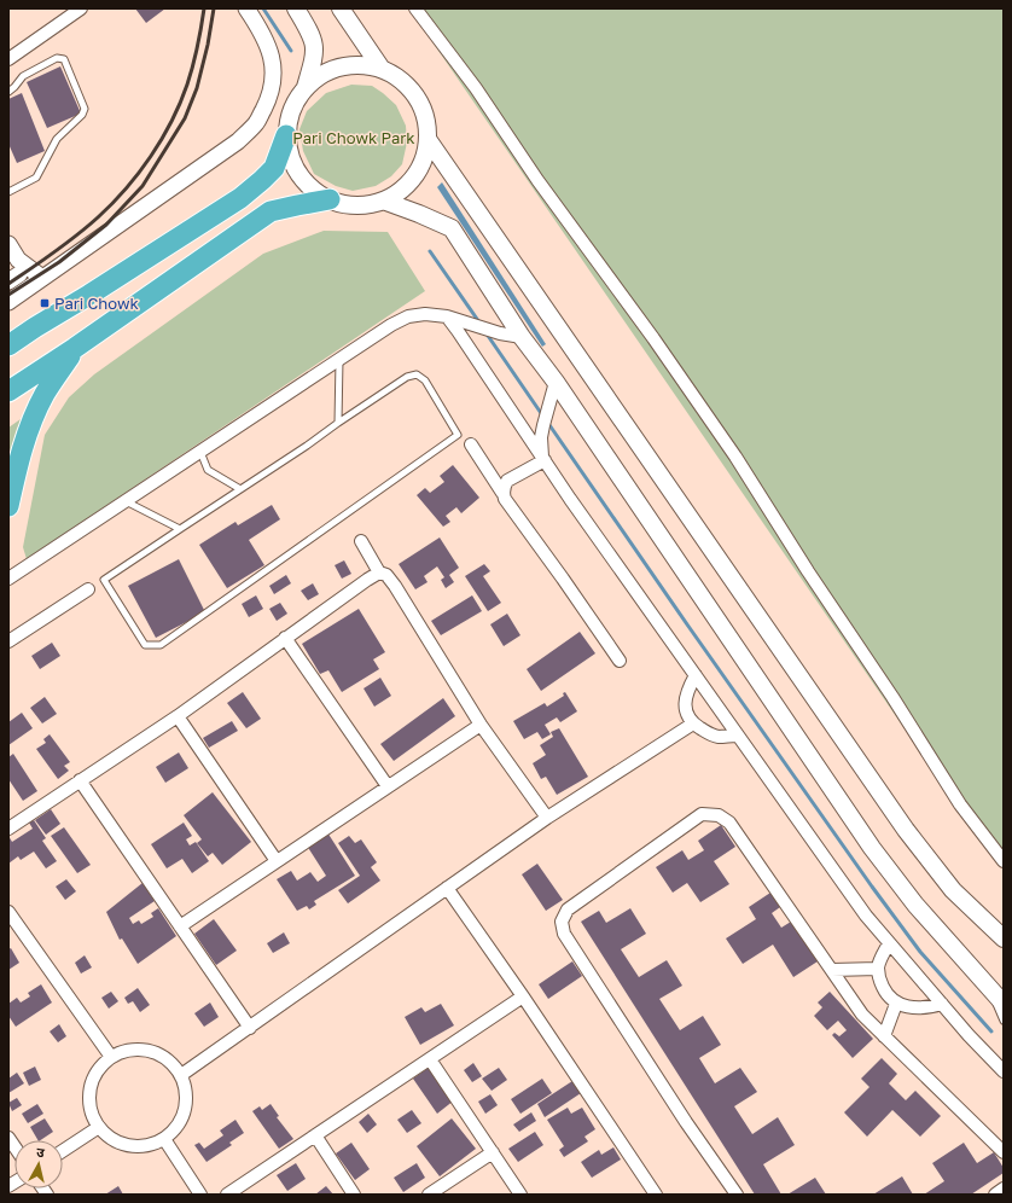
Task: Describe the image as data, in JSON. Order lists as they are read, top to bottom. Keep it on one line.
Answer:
{"parks":["Pari Chowk Park"],"places":{"transit":["Pari Chowk"]},"north":"top"}
